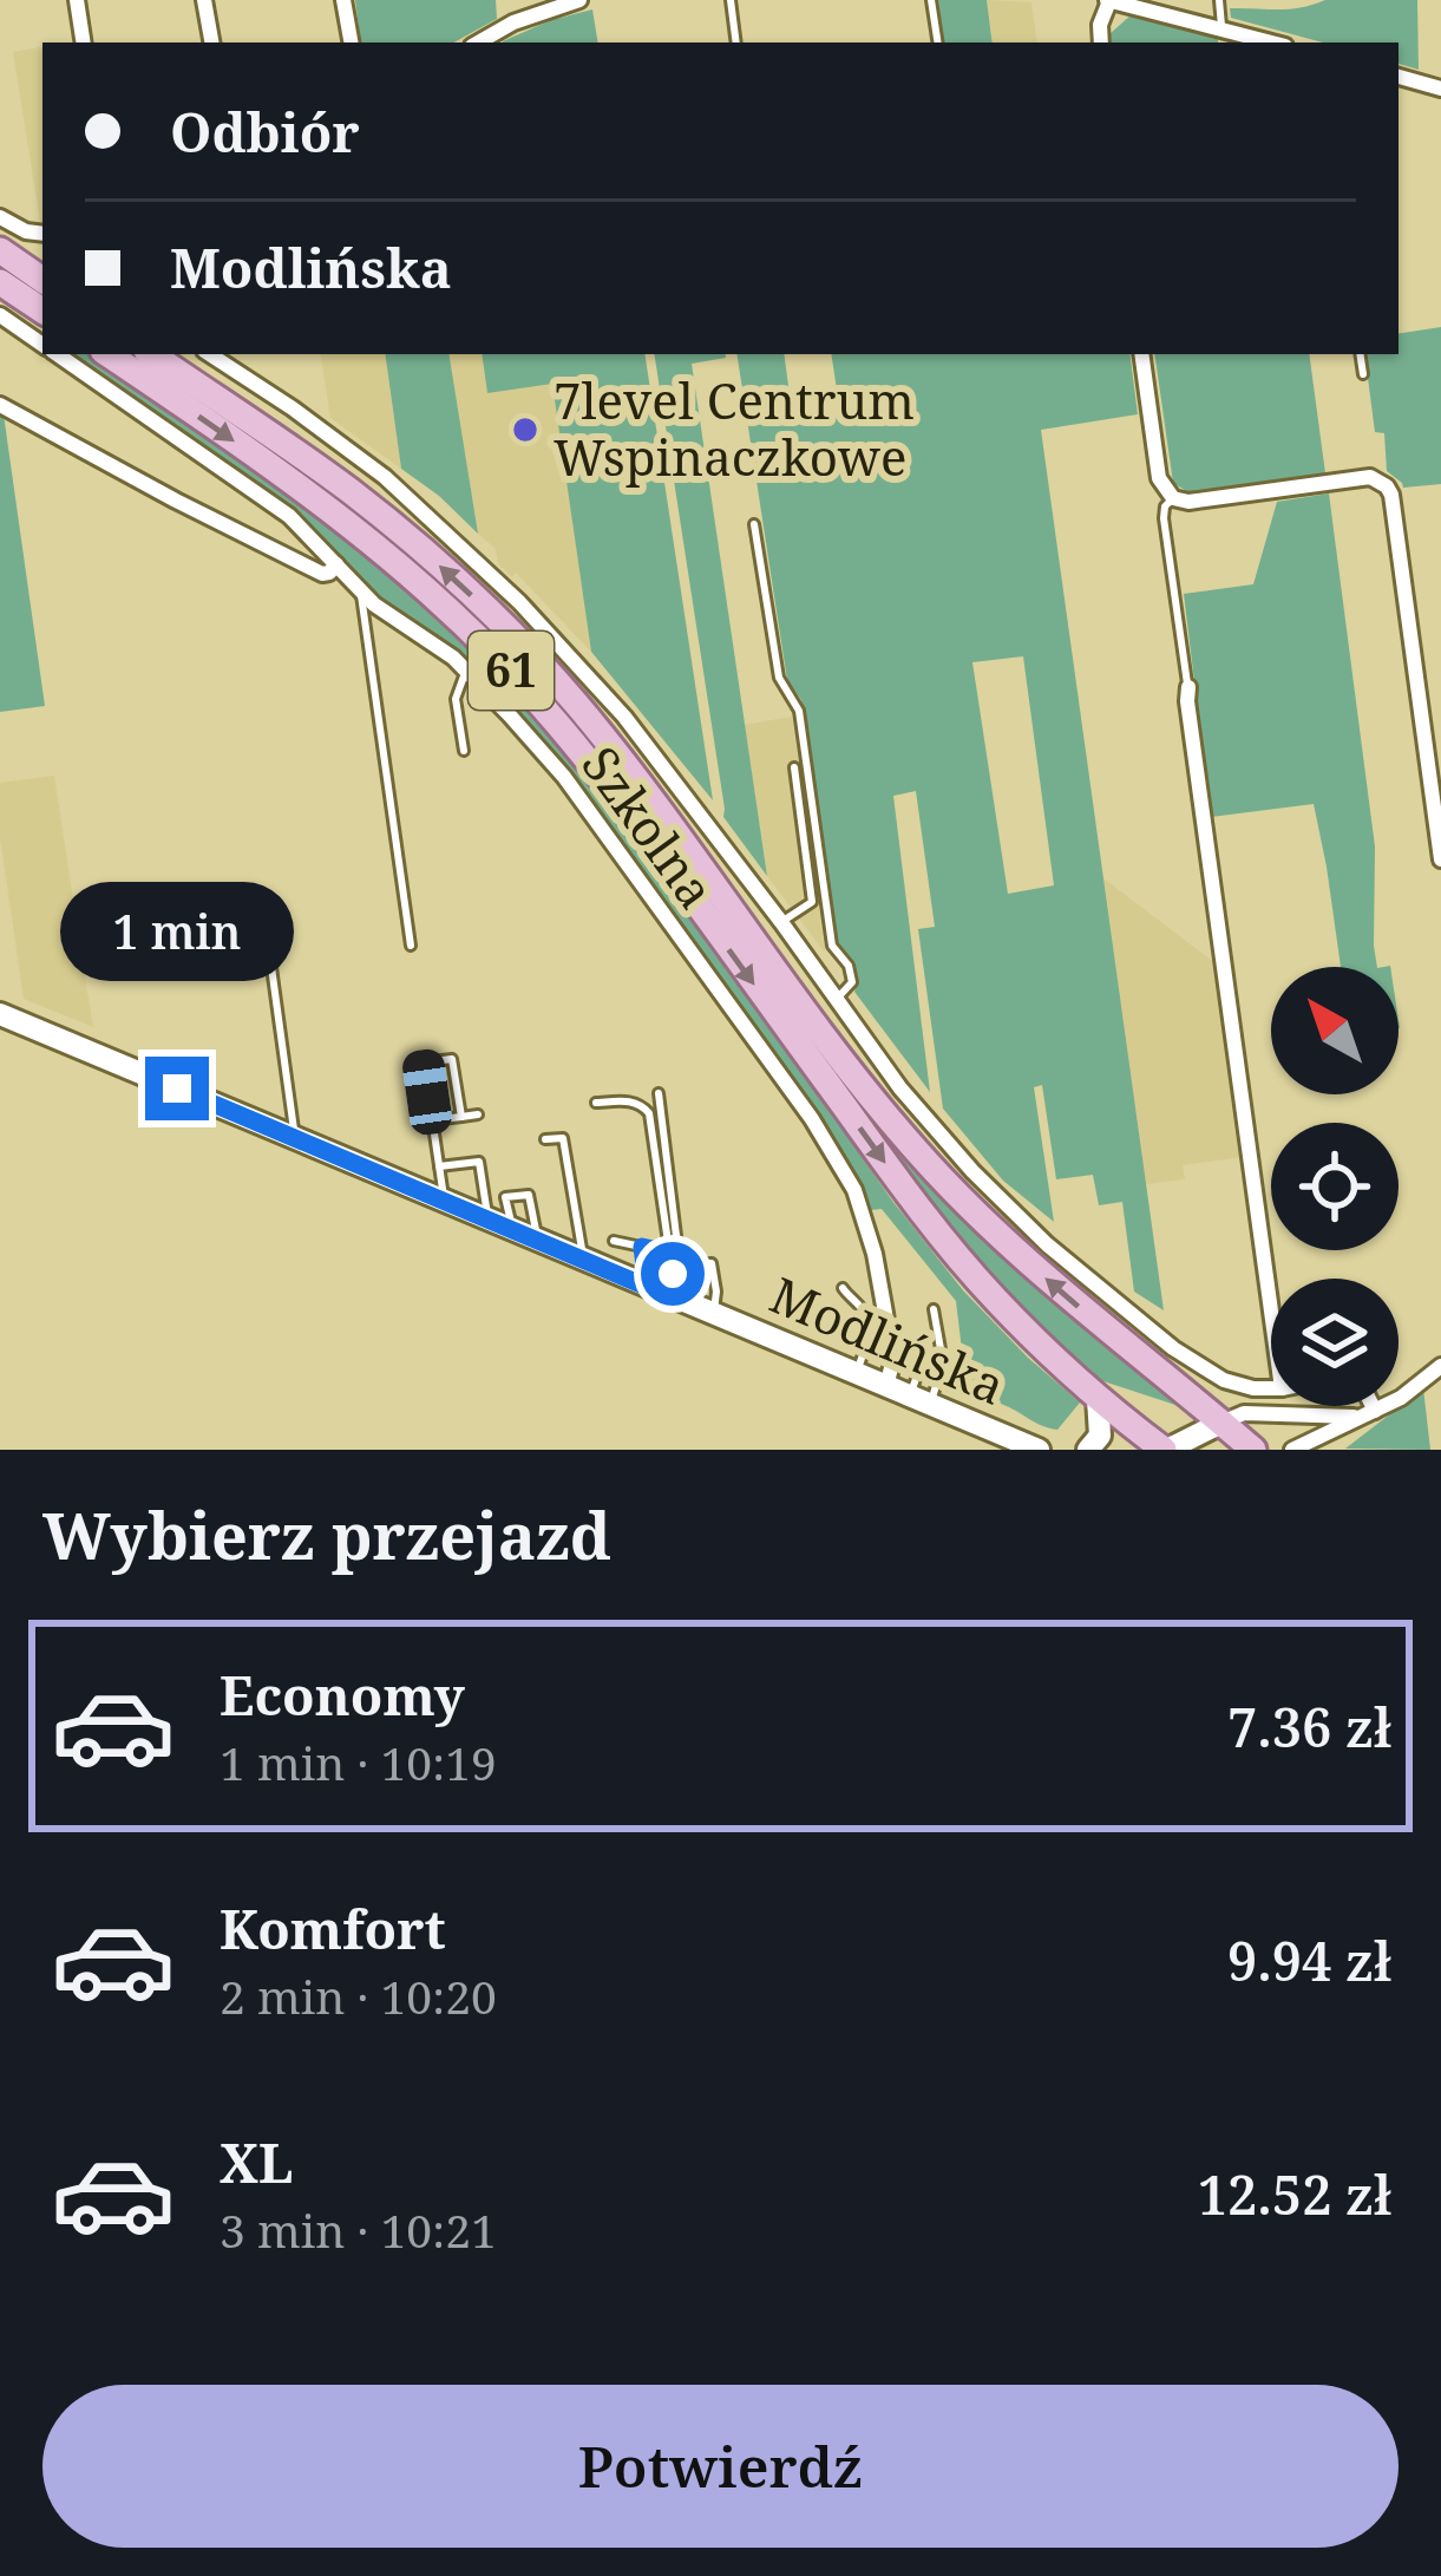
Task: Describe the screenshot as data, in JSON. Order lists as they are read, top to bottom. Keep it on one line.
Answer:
{"streets":{"main road":["61","Modlińska"],"street":["Szkolna"]},"crossings":[["Szkolna","Modlińska"]],"places":["7level Centrum Wspinaczkowe"],"north":"top left","page":{"banner":["Odbiór","Modlińska"],"bubble":"1 min","heading":"Wybierz przejazd","list":[{"name":"Economy","note":"1 min · 10:19","value":"7.36 zł"},{"name":"Komfort","note":"2 min · 10:20","value":"9.94 zł"},{"name":"XL","note":"3 min · 10:21","value":"12.52 zł"}],"buttons":"Potwierdź"}}
